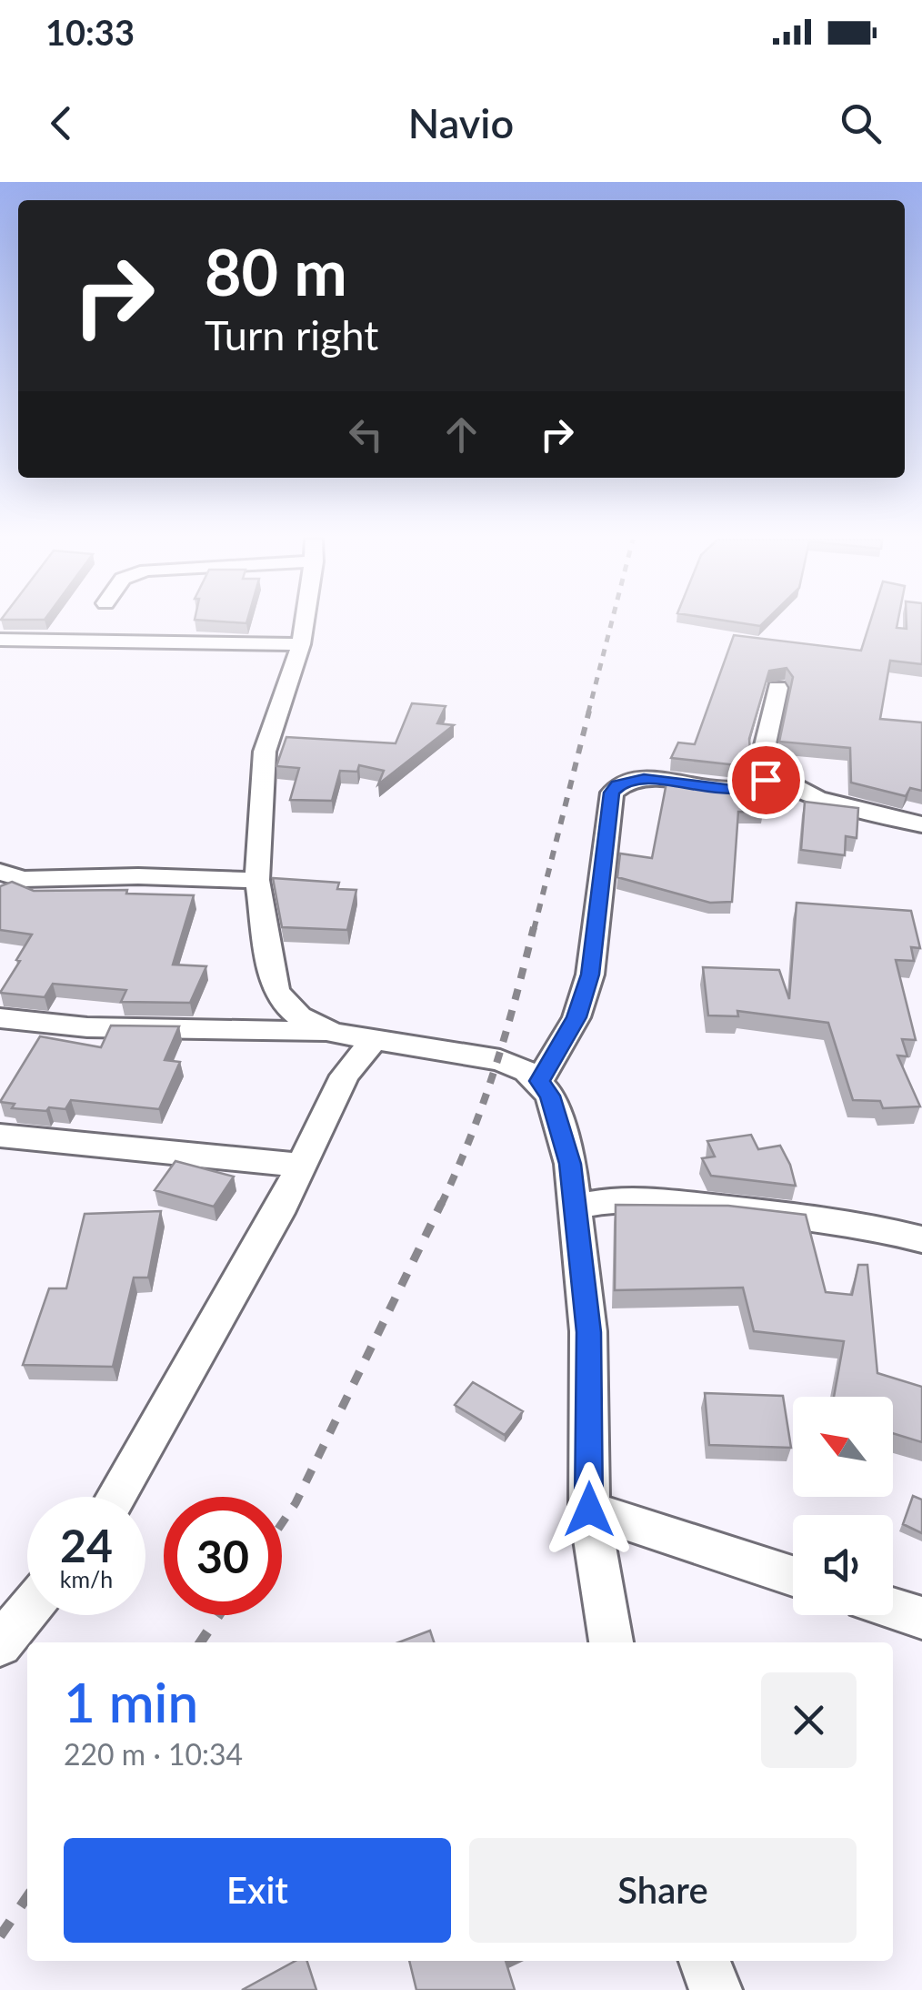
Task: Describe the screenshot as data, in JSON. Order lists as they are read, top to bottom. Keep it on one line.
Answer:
{"north":"top left","page":{"status":"10:33","header":"Navio","turn":["80 m","Turn right"],"speed":"24 km/h","limit":"30","heading":["1 min","220 m · 10:34"],"buttons":["Exit","Share"]}}
